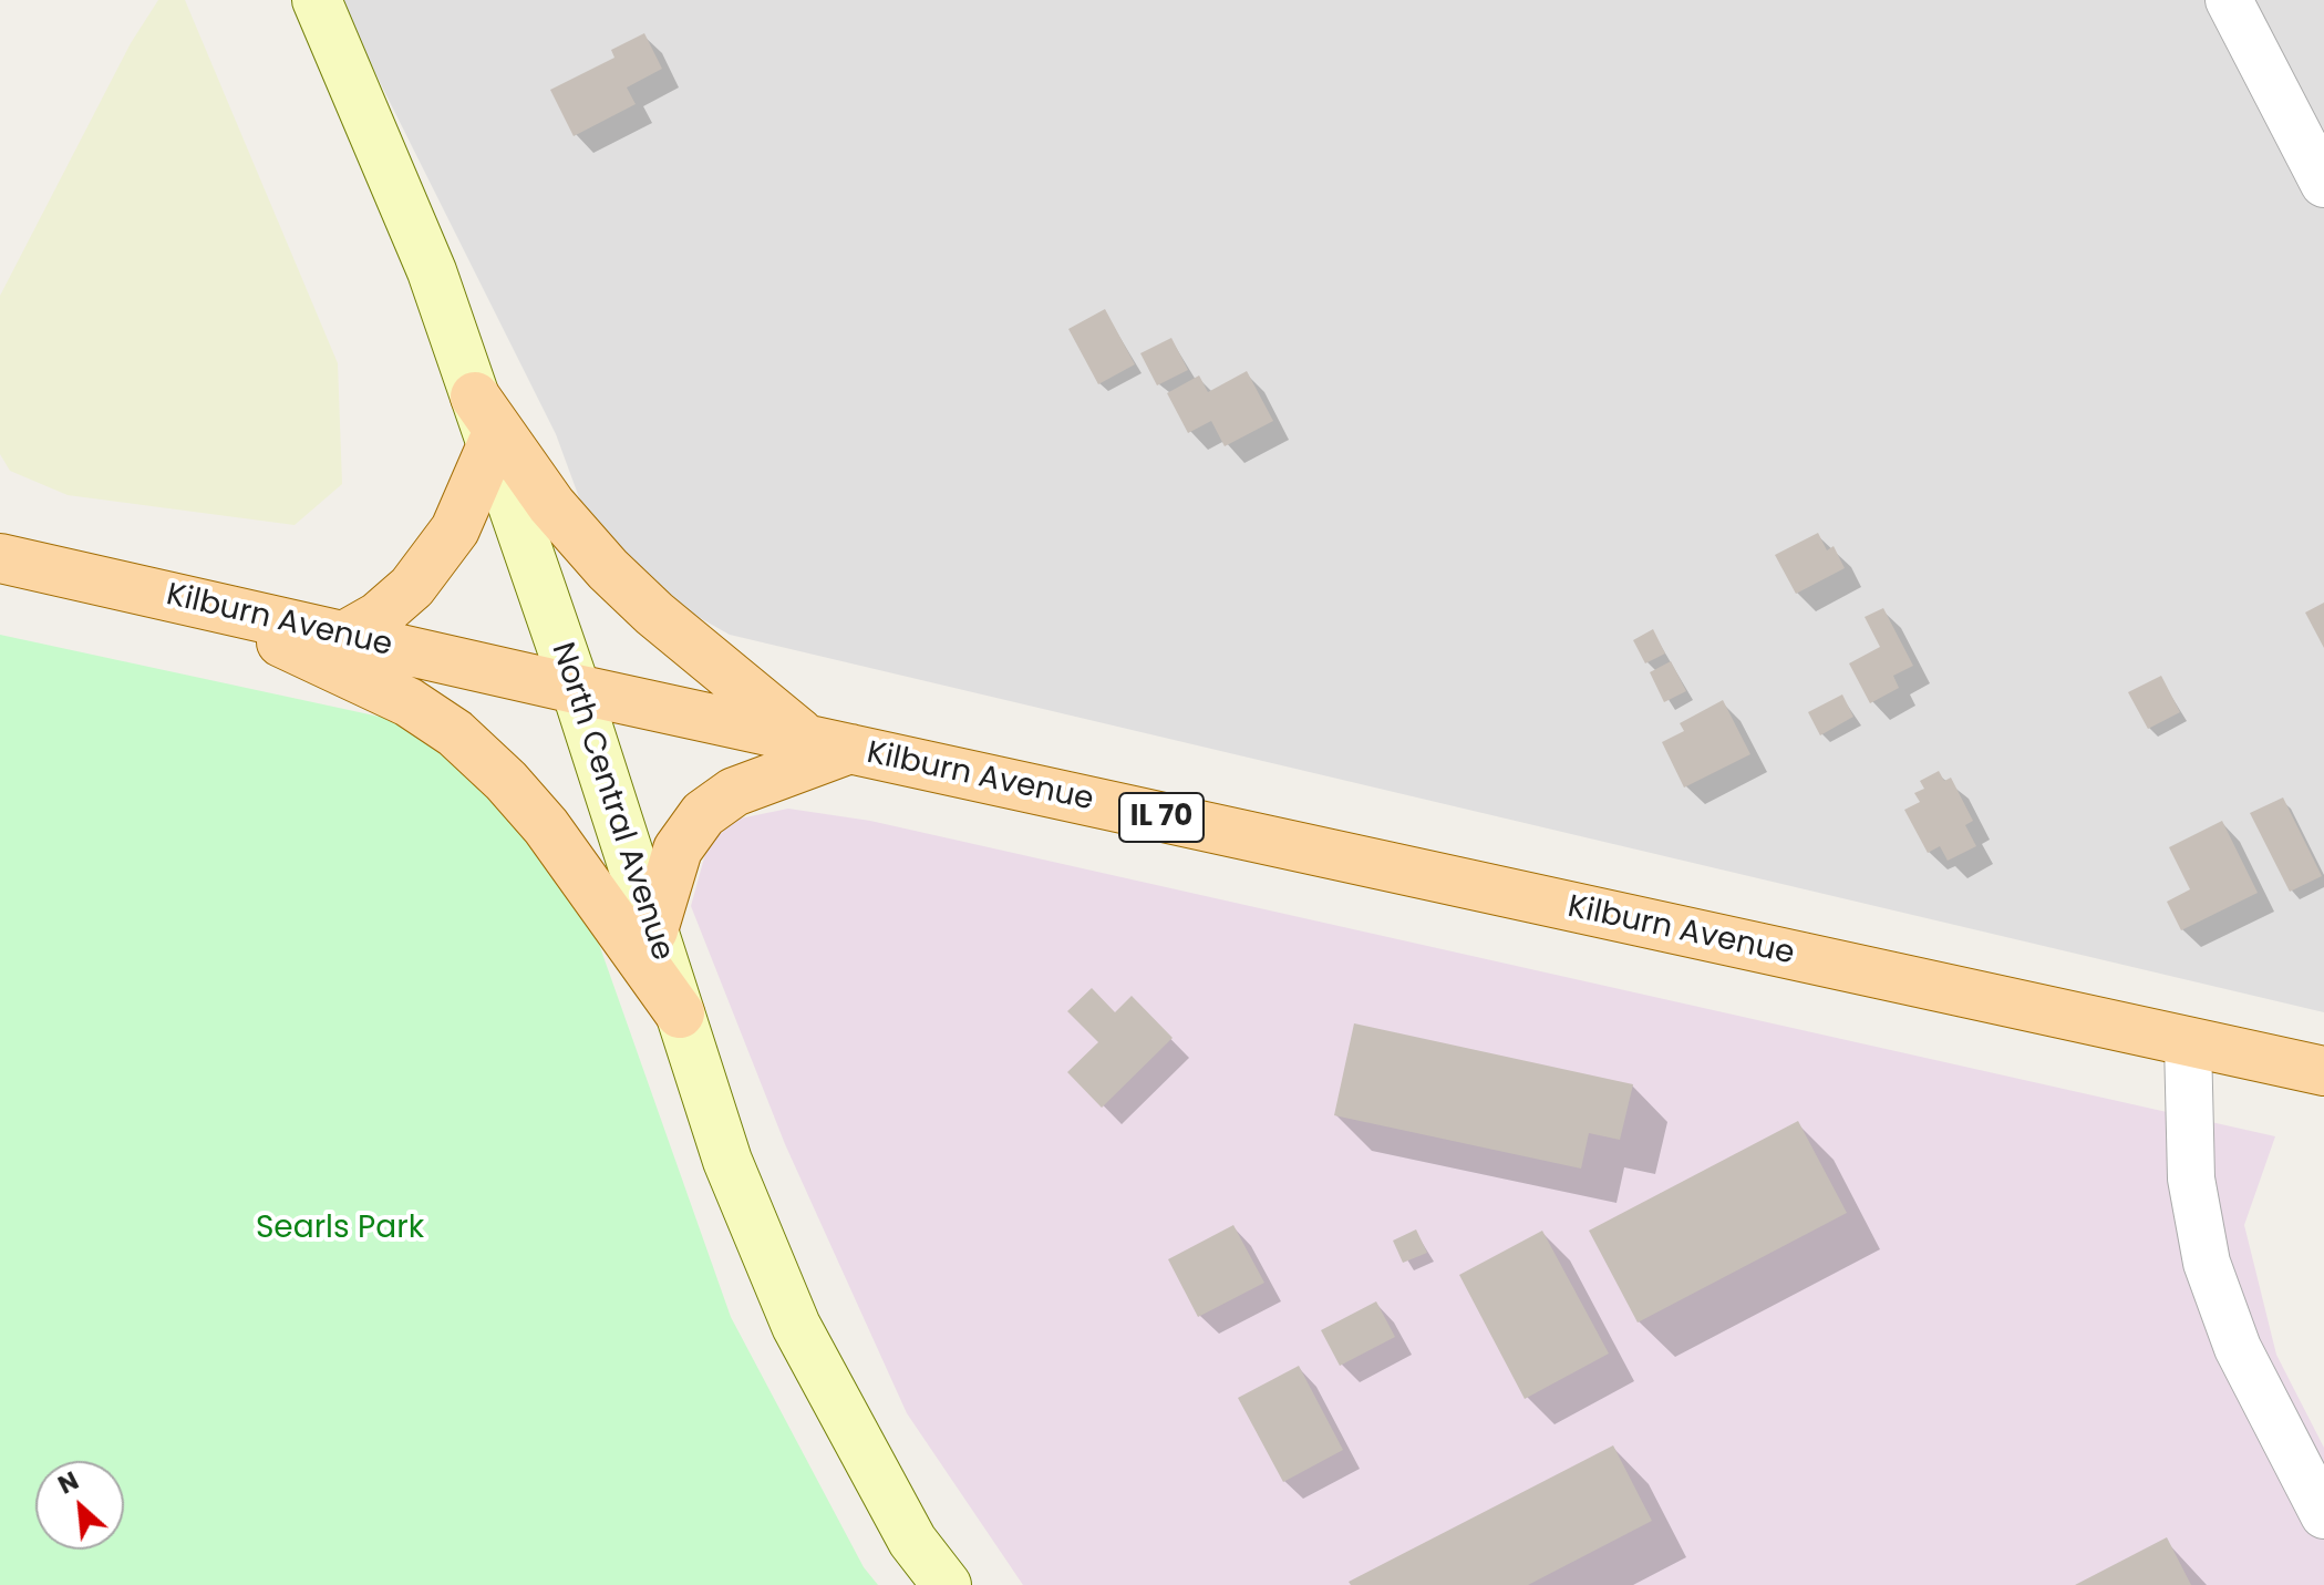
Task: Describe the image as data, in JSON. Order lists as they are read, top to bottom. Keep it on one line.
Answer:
{"streets":{"main road":["Kilburn Avenue","North Central Avenue","IL 70"]},"crossings":[["Kilburn Avenue","North Central Avenue"]],"parks":["Searls Park"],"north":"top left"}
